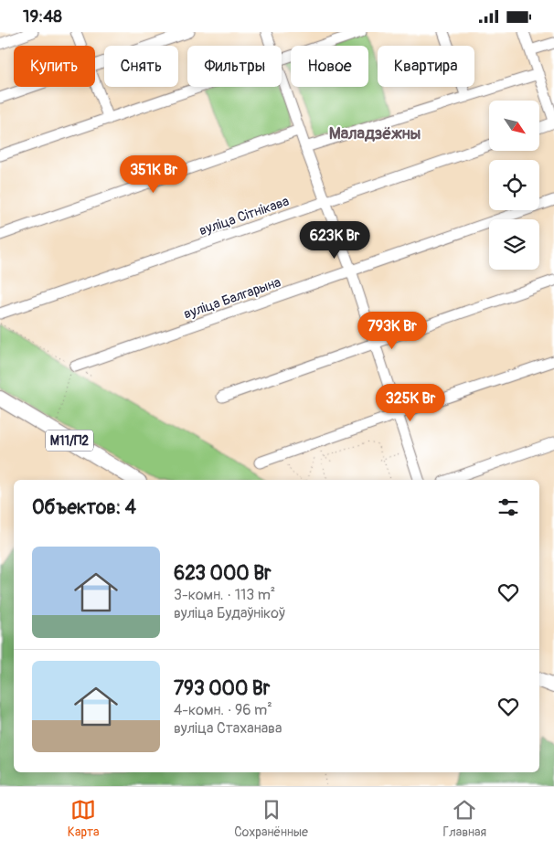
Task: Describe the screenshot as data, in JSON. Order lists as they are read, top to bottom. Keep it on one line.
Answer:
{"streets":{"highway":["М11/П2"],"street":["вуліца Сітнікава","вуліца Балгарына"]},"districts":["Маладзёжны"],"north":"bottom right","page":{"status":"19:48","chip":["Купить","Снять","Фильтры","Новое","Квартира"],"price":["351K Br","623K Br","793K Br","325K Br"],"heading":"Объектов: 4","list":[{"name":"623 000 Br","note":"3-комн. · 113 m² · вуліца Будаўнікоў"},{"name":"793 000 Br","note":"4-комн. · 96 m² · вуліца Стаханава"}],"tabs":["Карта","Сохранённые","Главная"]}}
